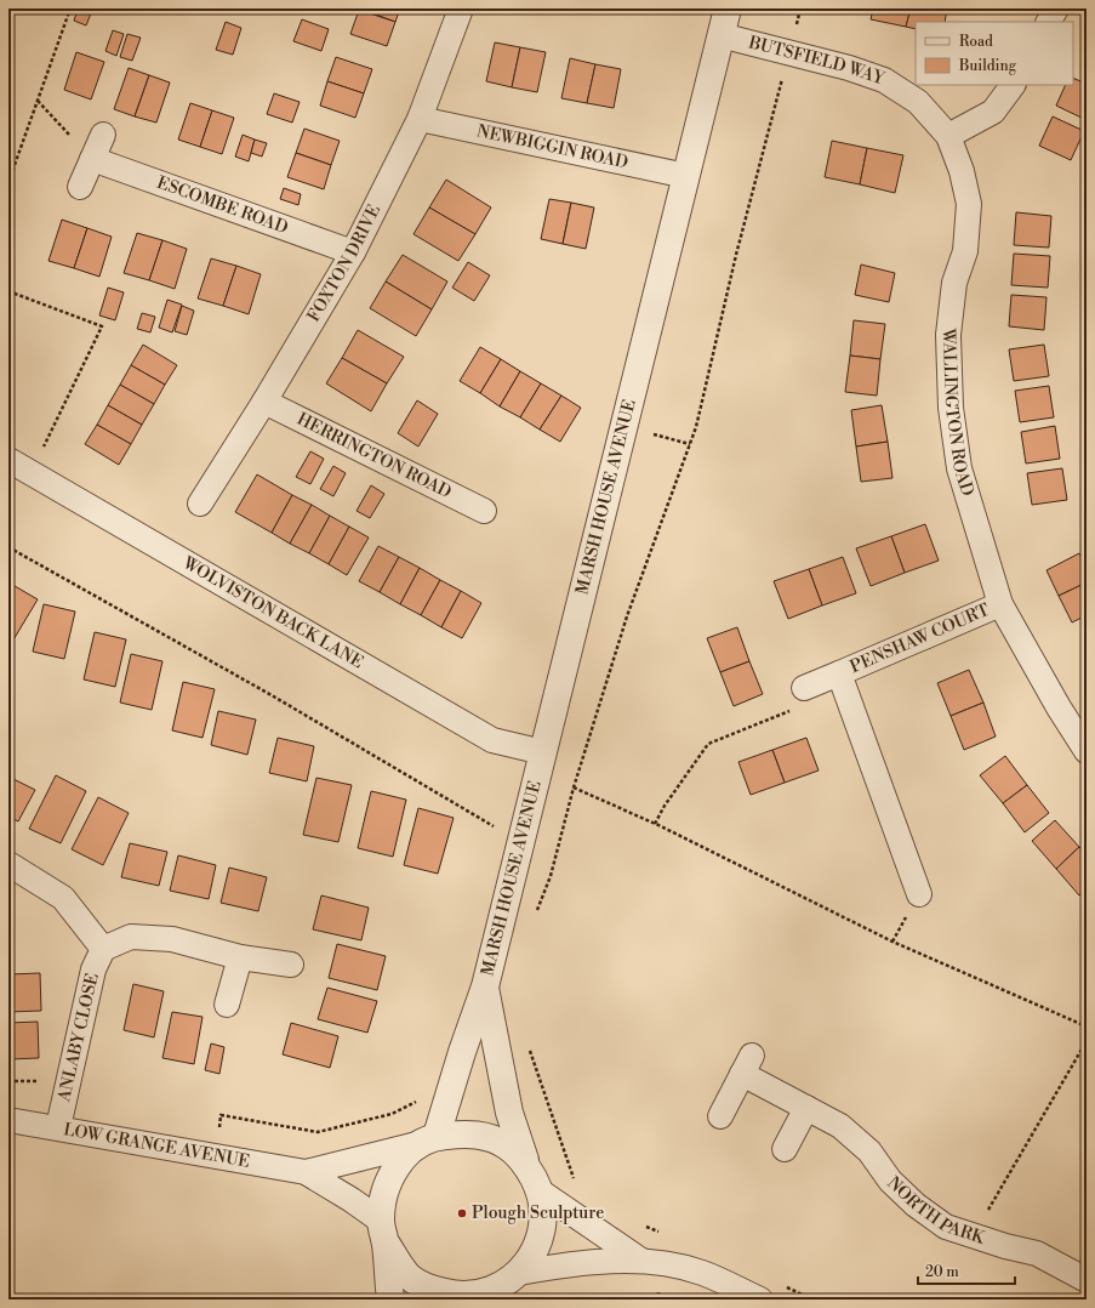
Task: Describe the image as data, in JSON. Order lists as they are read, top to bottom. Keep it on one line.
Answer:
{"streets":{"street":["BUTSFIELD WAY","NEWBIGGIN ROAD","ESCOMBE ROAD","FOXTON DRIVE","WALLINGTON ROAD","HERRINGTON ROAD","MARSH HOUSE AVENUE","WOLVISTON BACK LANE","PENSHAW COURT","ANLABY CLOSE","LOW GRANGE AVENUE","NORTH PARK"]},"crossings":[["BUTSFIELD WAY","WALLINGTON ROAD"],["BUTSFIELD WAY","MARSH HOUSE AVENUE"],["NEWBIGGIN ROAD","FOXTON DRIVE"],["NEWBIGGIN ROAD","MARSH HOUSE AVENUE"],["ESCOMBE ROAD","FOXTON DRIVE"],["FOXTON DRIVE","HERRINGTON ROAD"],["WALLINGTON ROAD","PENSHAW COURT"],["MARSH HOUSE AVENUE","WOLVISTON BACK LANE"],["MARSH HOUSE AVENUE","LOW GRANGE AVENUE"],["ANLABY CLOSE","LOW GRANGE AVENUE"]],"places":["Plough Sculpture"],"legend":["Road","Building"],"scale_bar":"20 m"}
